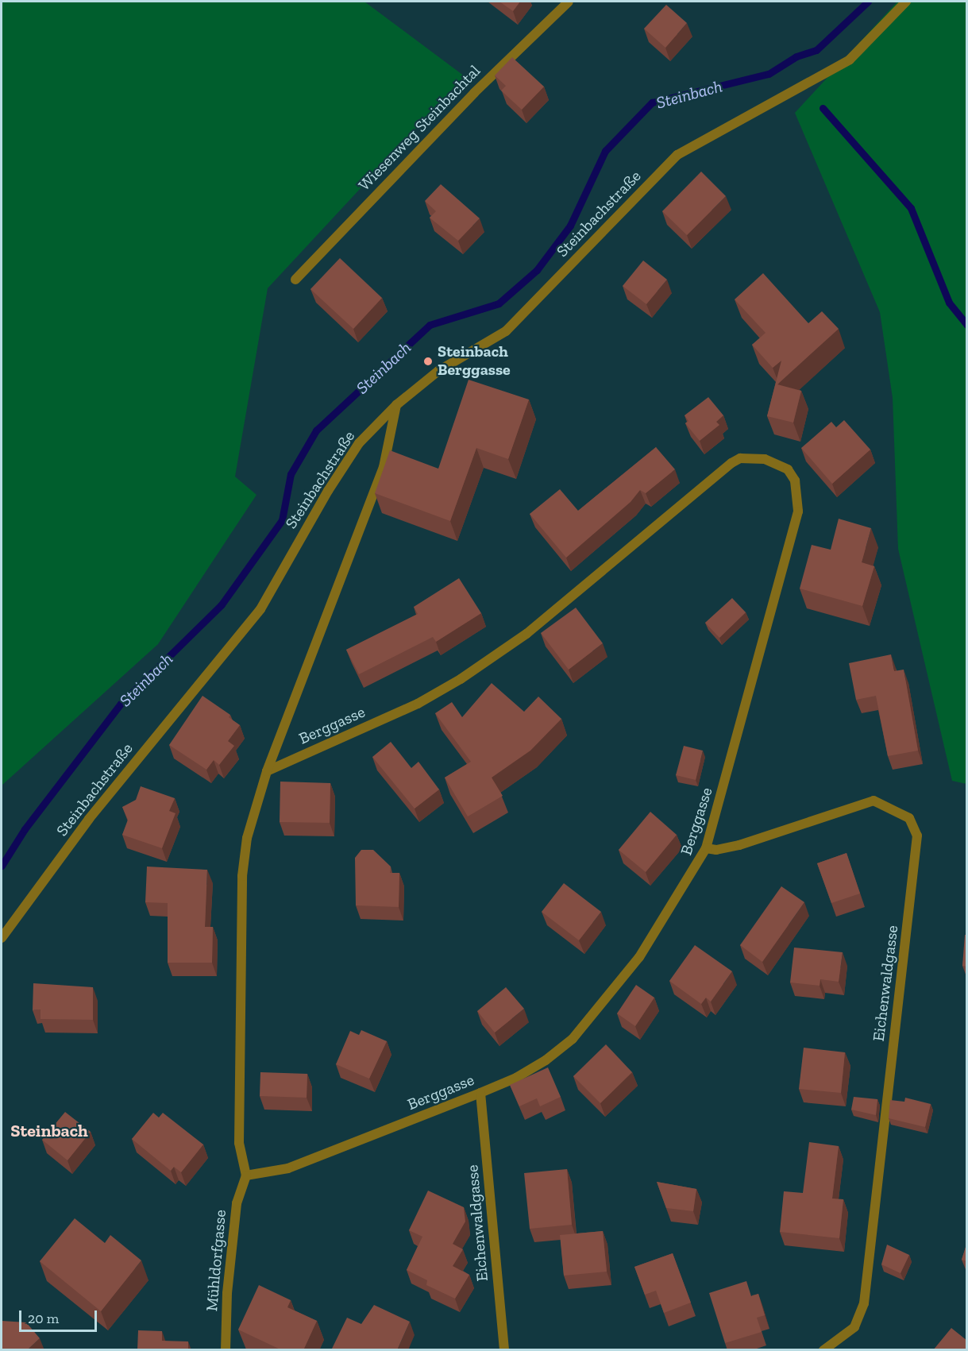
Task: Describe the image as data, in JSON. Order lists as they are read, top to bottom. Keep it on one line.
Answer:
{"streets":{"street":["Wiesenweg Steinbachtal","Steinbachstraße","Berggasse","Eichenwaldgasse","Mühldorfgasse"]},"crossings":[["Steinbachstraße","Berggasse"],["Berggasse","Eichenwaldgasse"],["Berggasse","Mühldorfgasse"]],"districts":["Steinbach"],"water":["Steinbach"],"places":["Steinbach Berggasse"],"scale_bar":"20 m"}
